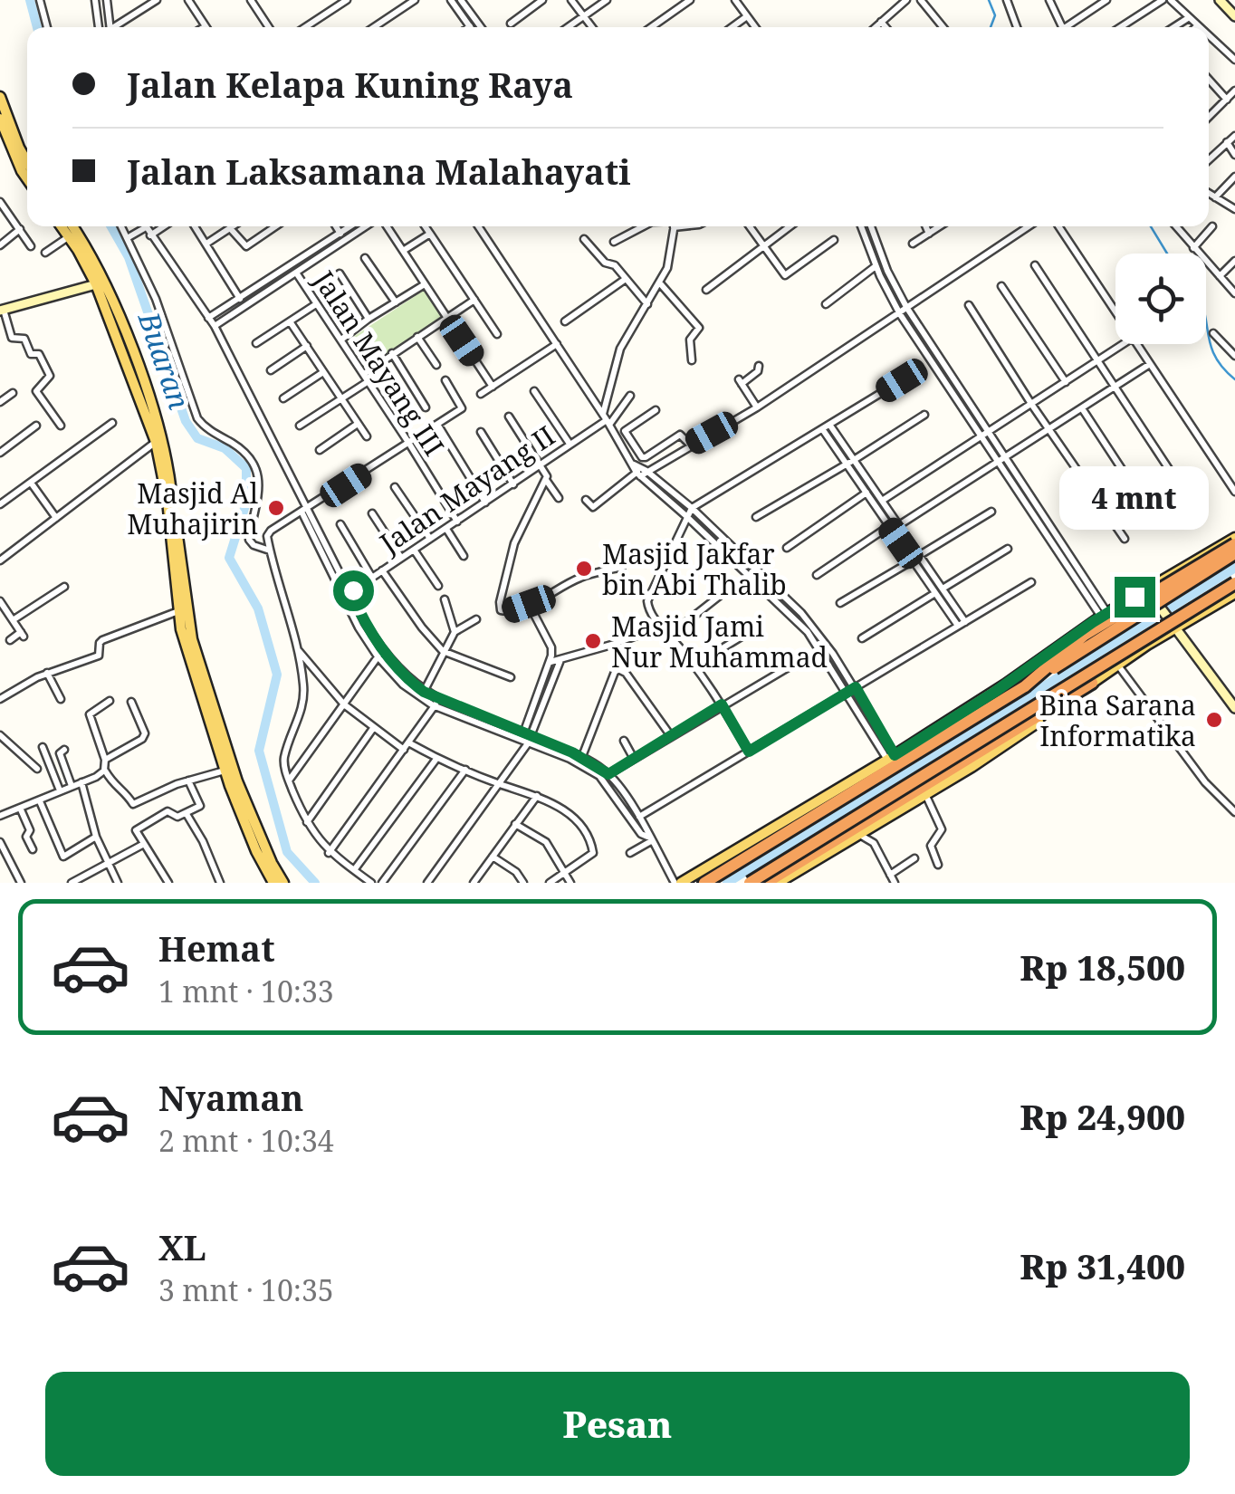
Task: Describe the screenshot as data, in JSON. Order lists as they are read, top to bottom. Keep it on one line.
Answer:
{"streets":{"street":["Jalan Mayang III","Jalan Mayang II"]},"crossings":[["Jalan Mayang III","Jalan Mayang II"]],"water":["Buaran"],"places":["Masjid Al Muhajirin","Masjid Jakfar bin Abi Thalib","Masjid Jami Nur Muhammad","Bina Sarana Informatika"],"page":{"banner":["Jalan Kelapa Kuning Raya","Jalan Laksamana Malahayati"],"bubble":"4 mnt","list":[{"name":"Hemat","note":"1 mnt · 10:33","value":"Rp 18,500"},{"name":"Nyaman","note":"2 mnt · 10:34","value":"Rp 24,900"},{"name":"XL","note":"3 mnt · 10:35","value":"Rp 31,400"}],"buttons":"Pesan"}}
